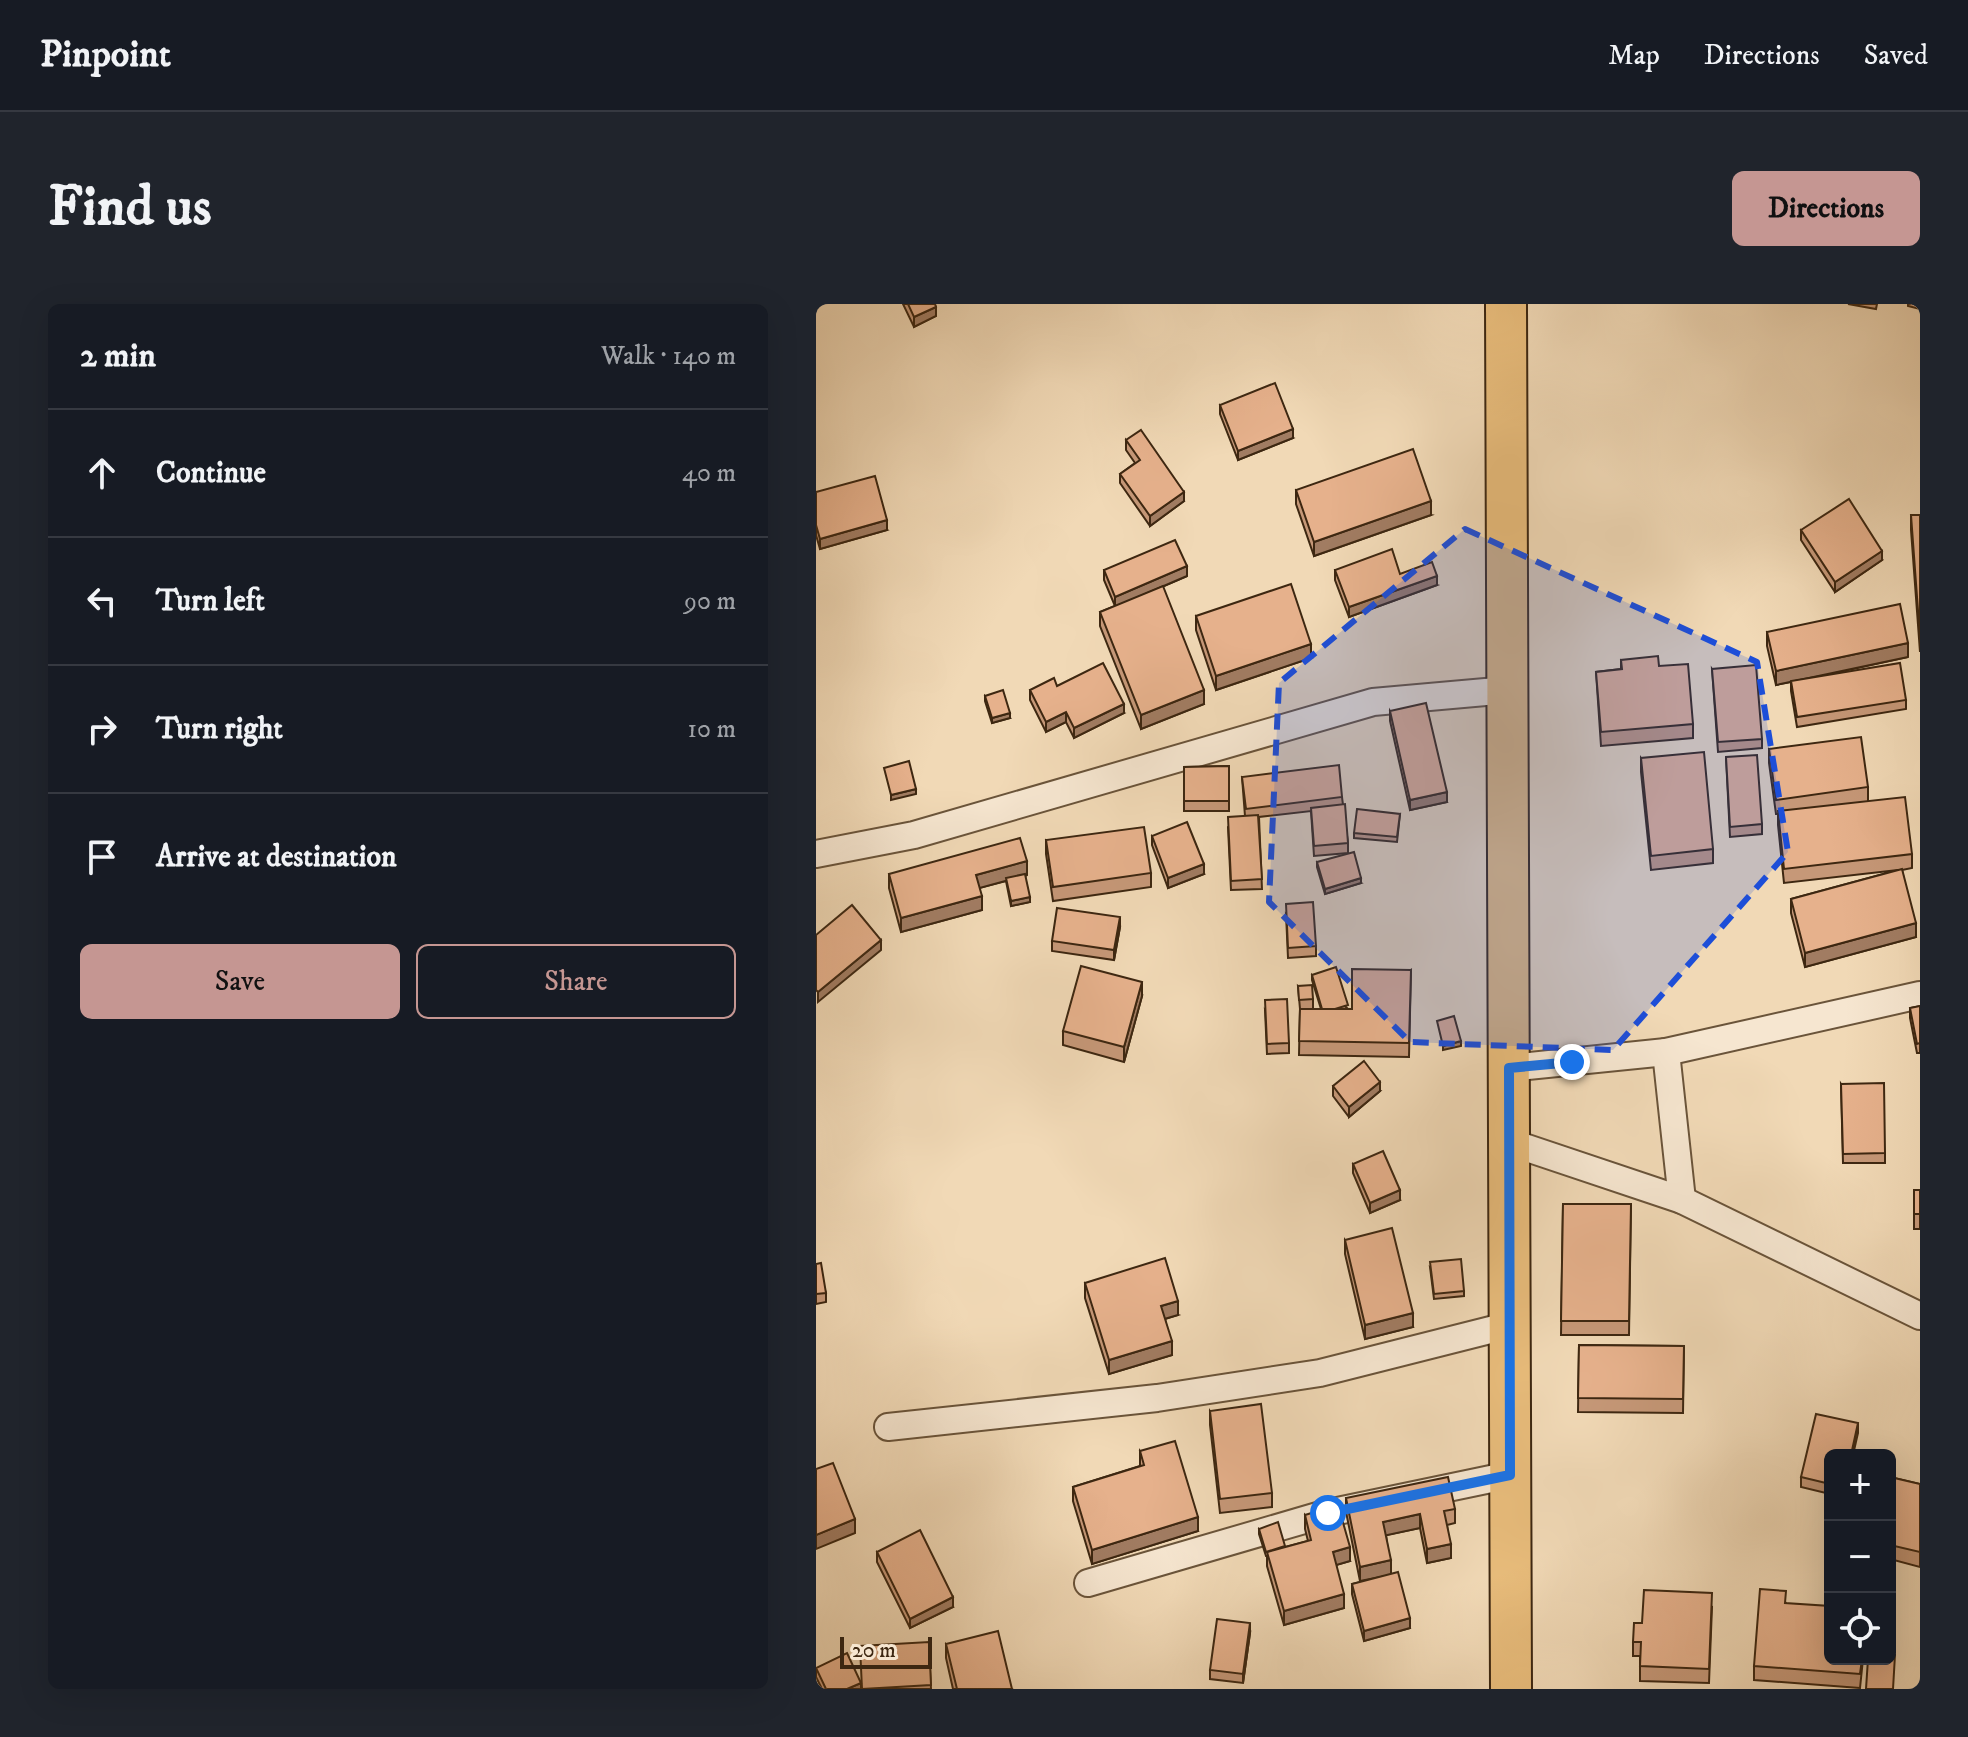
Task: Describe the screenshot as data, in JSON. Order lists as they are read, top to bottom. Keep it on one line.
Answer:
{"scale_bar":"20 m","page":{"header":"Pinpoint","nav":["Map","Directions","Saved"],"buttons":["Directions",["Save","Share"]],"title":"Find us","heading":["2 min","Walk · 140 m"],"list":[["Continue","40 m"],["Turn left","90 m"],["Turn right","10 m"],"Arrive at destination"],"map_buttons":["+","−"],"scale":"20 m"}}
